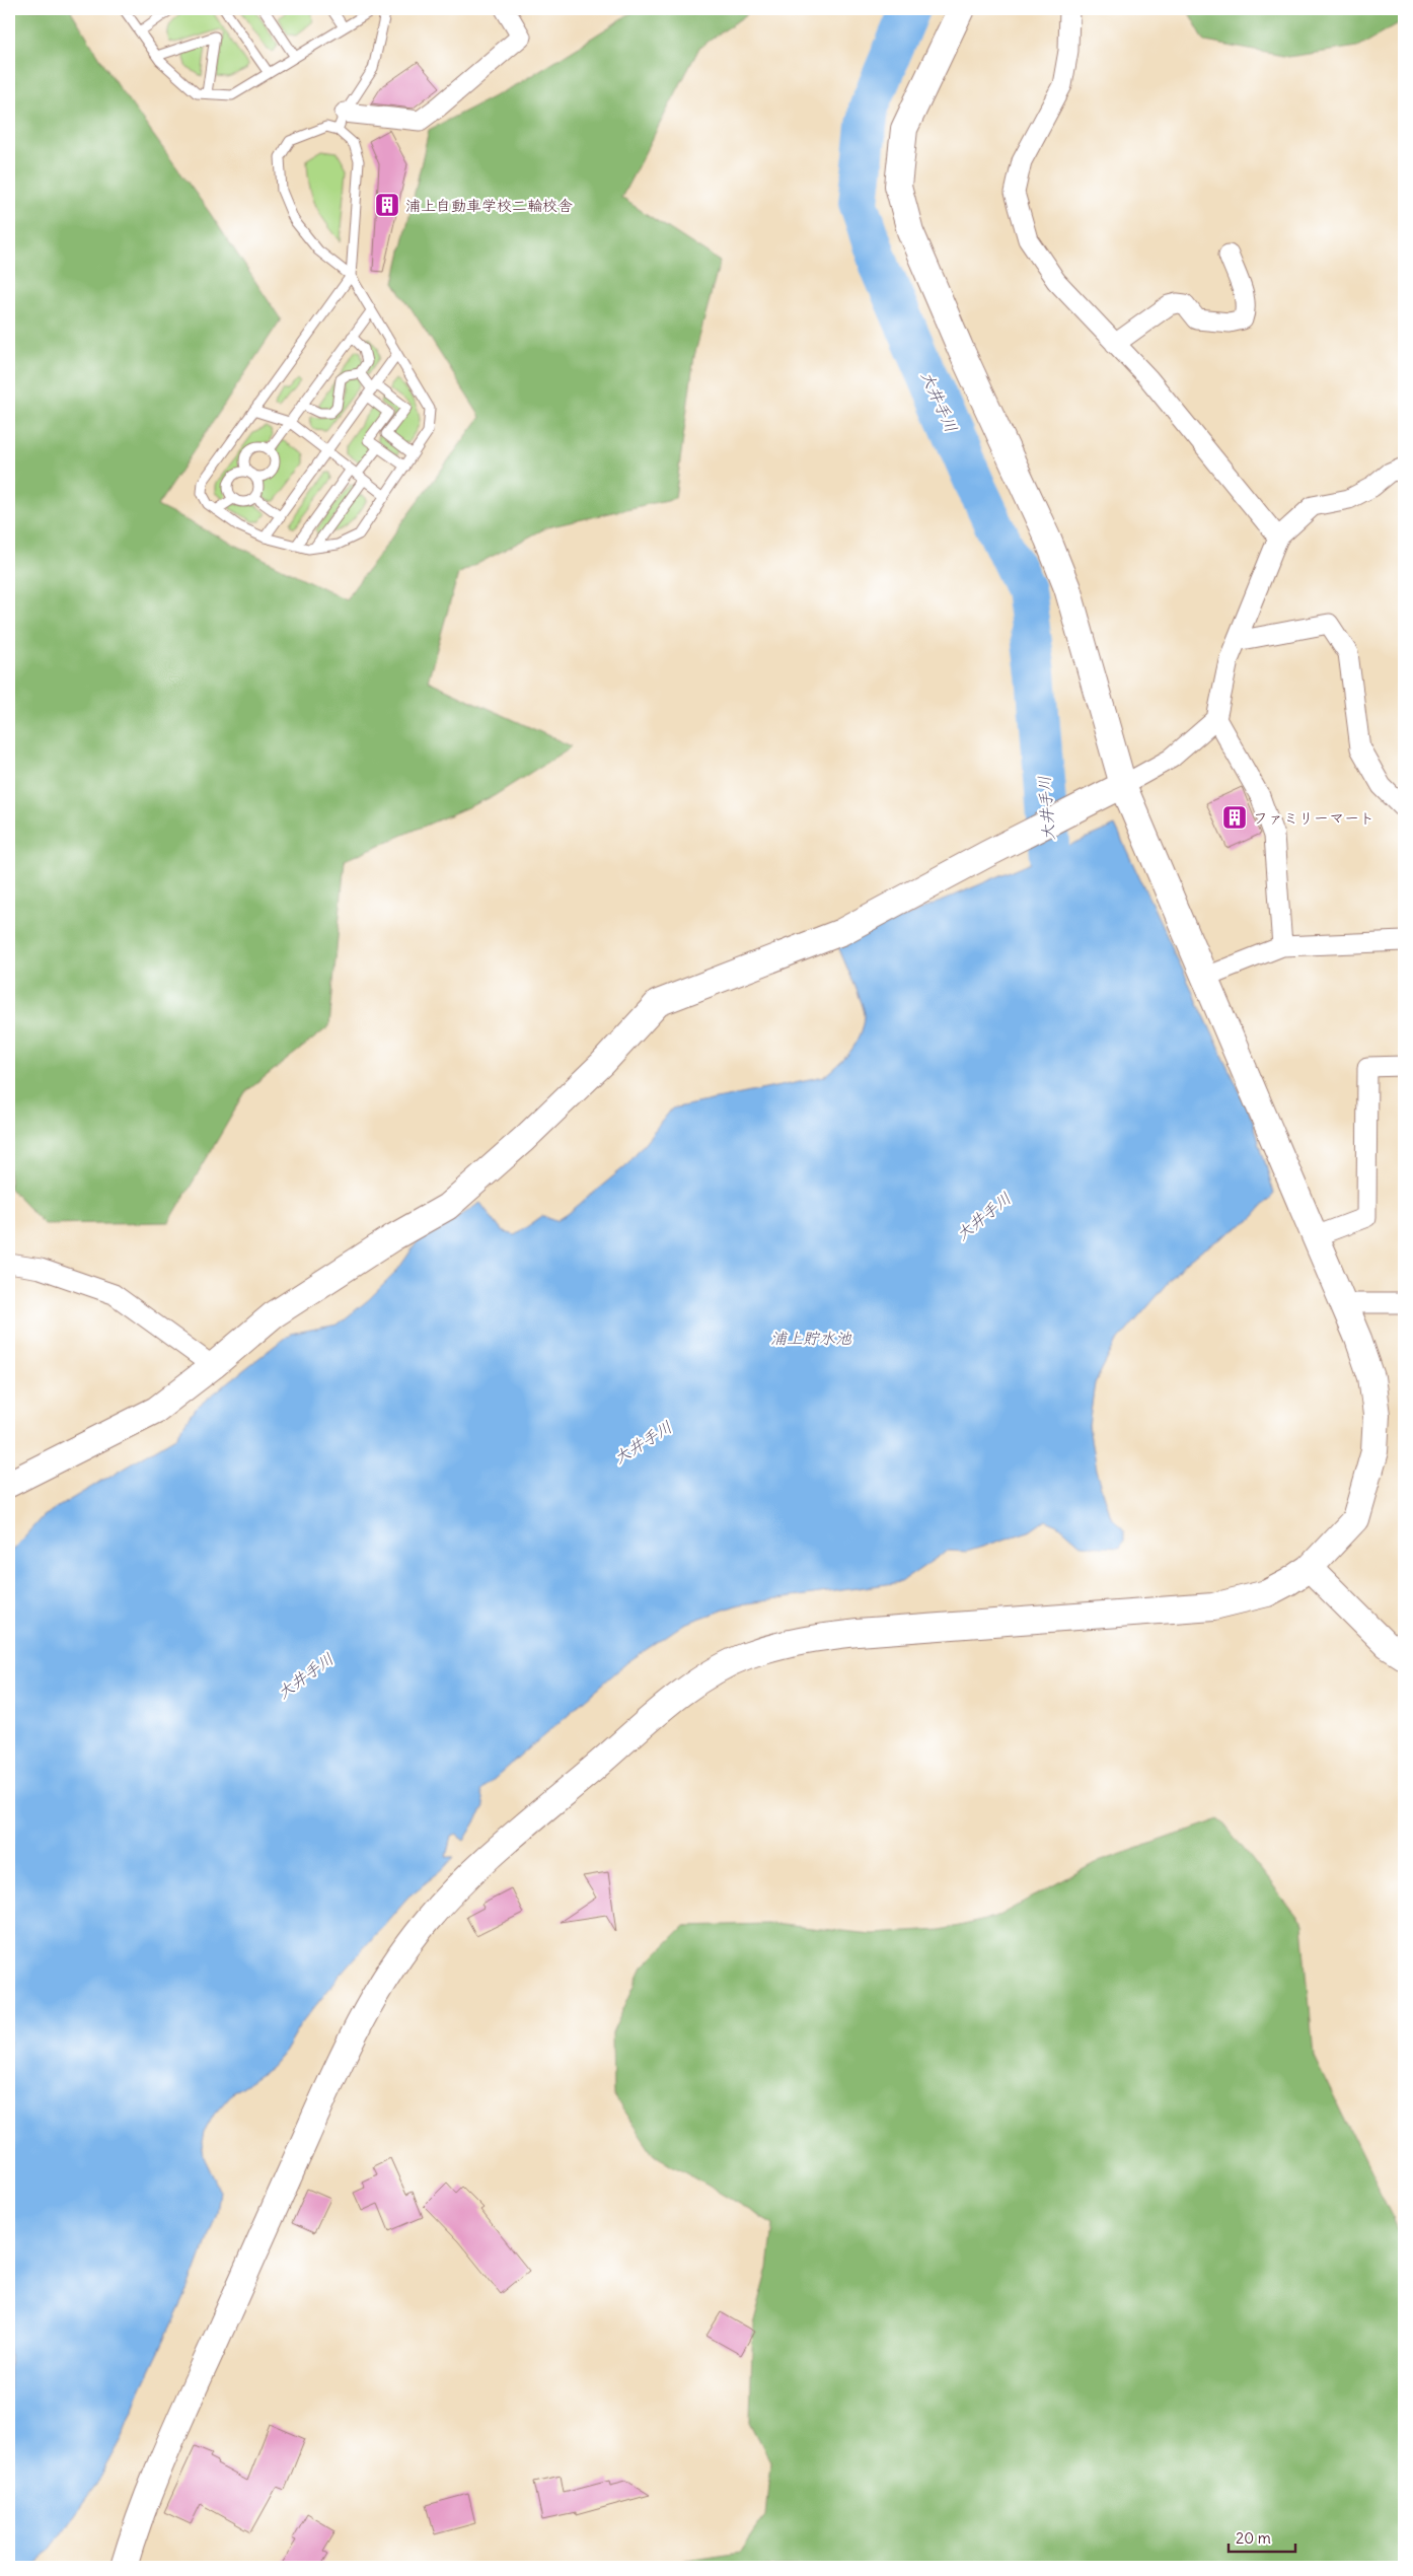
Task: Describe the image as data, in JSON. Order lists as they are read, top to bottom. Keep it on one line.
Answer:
{"water":["大井手川","浦上貯水池"],"places":{"building":["浦上自動車学校二輪校舎","ファミリーマート"]},"scale_bar":"20 m"}
